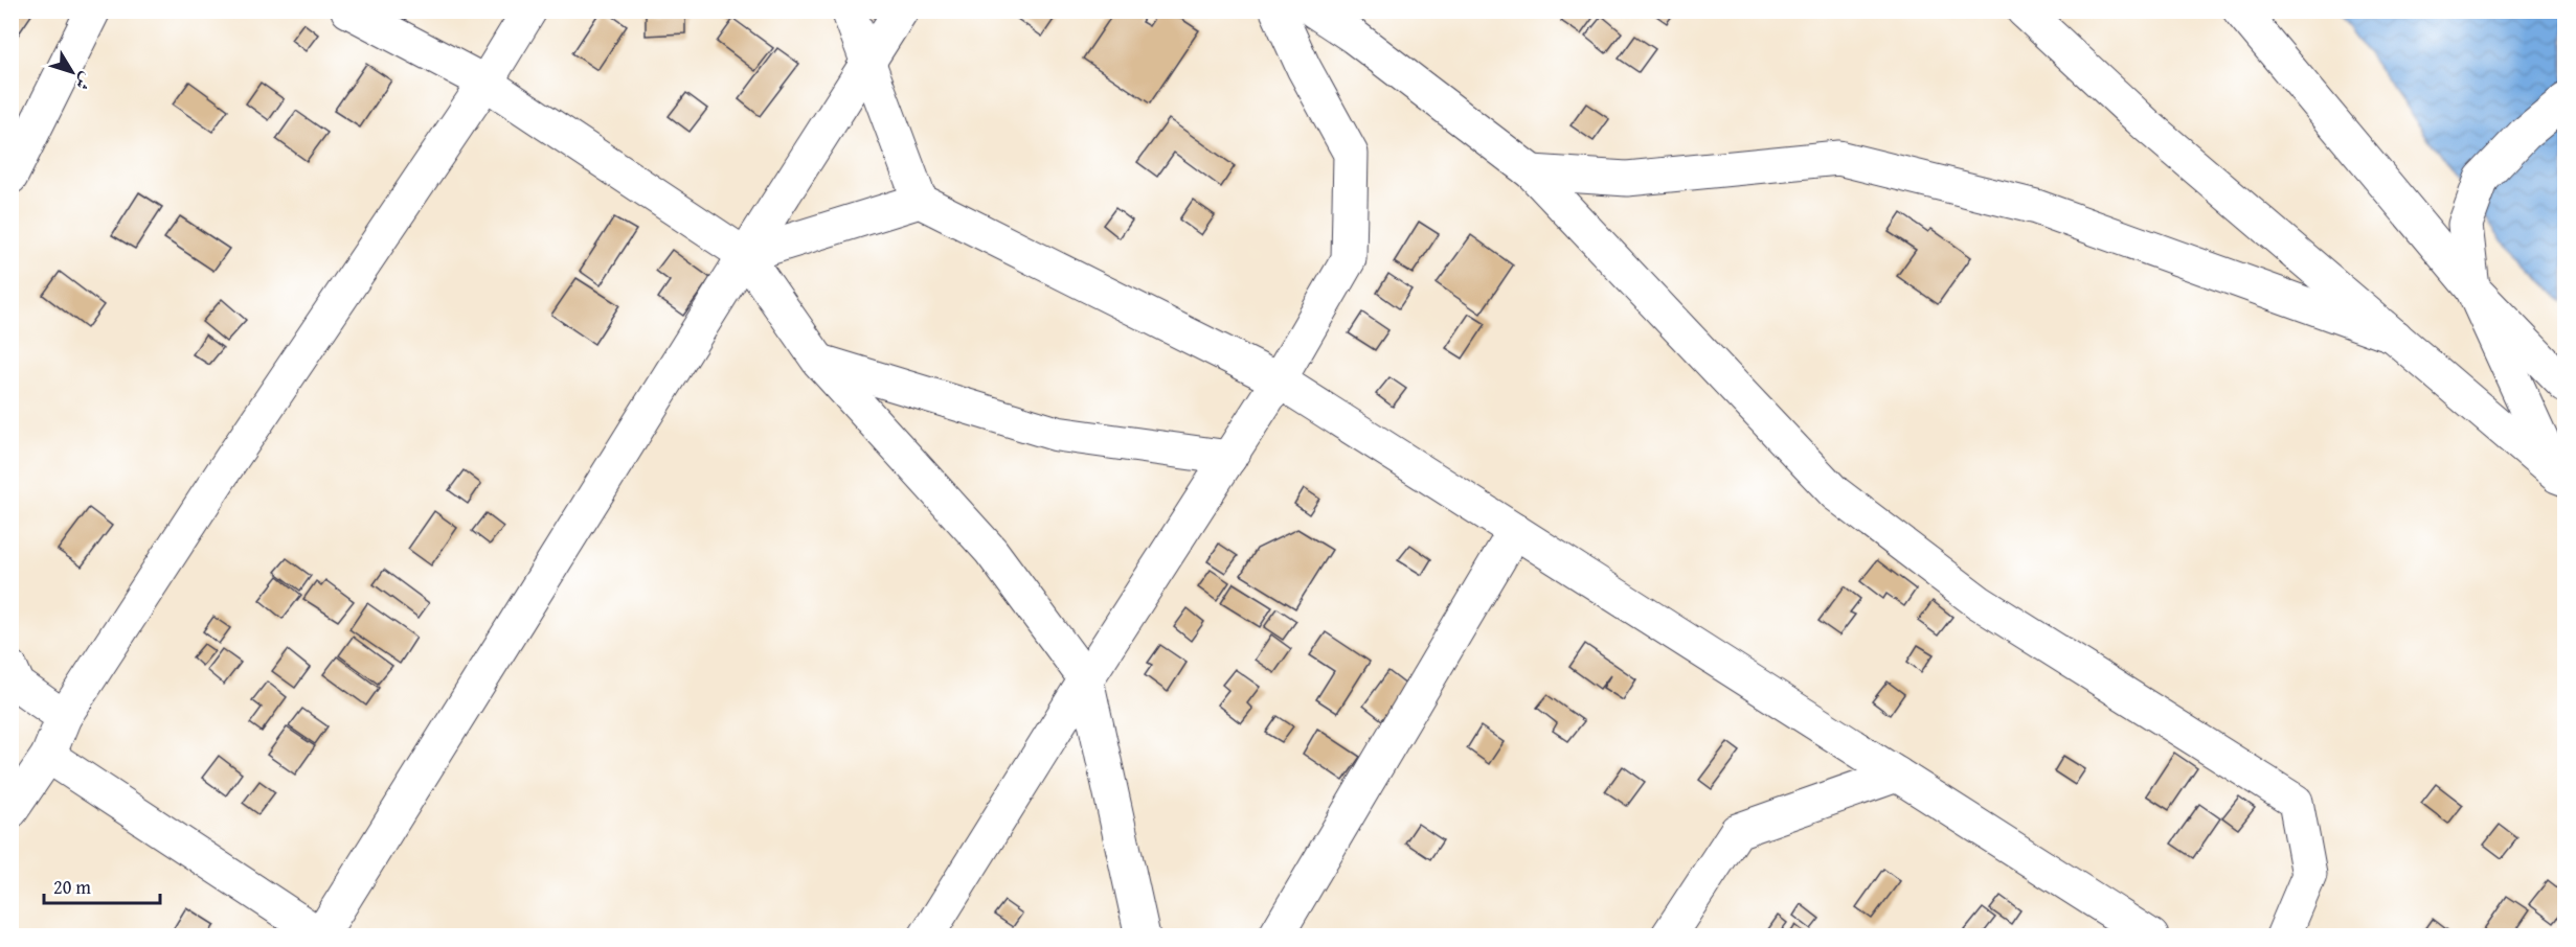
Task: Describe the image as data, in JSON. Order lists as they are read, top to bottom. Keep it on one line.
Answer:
{"scale_bar":"20 m","north":"bottom right"}
